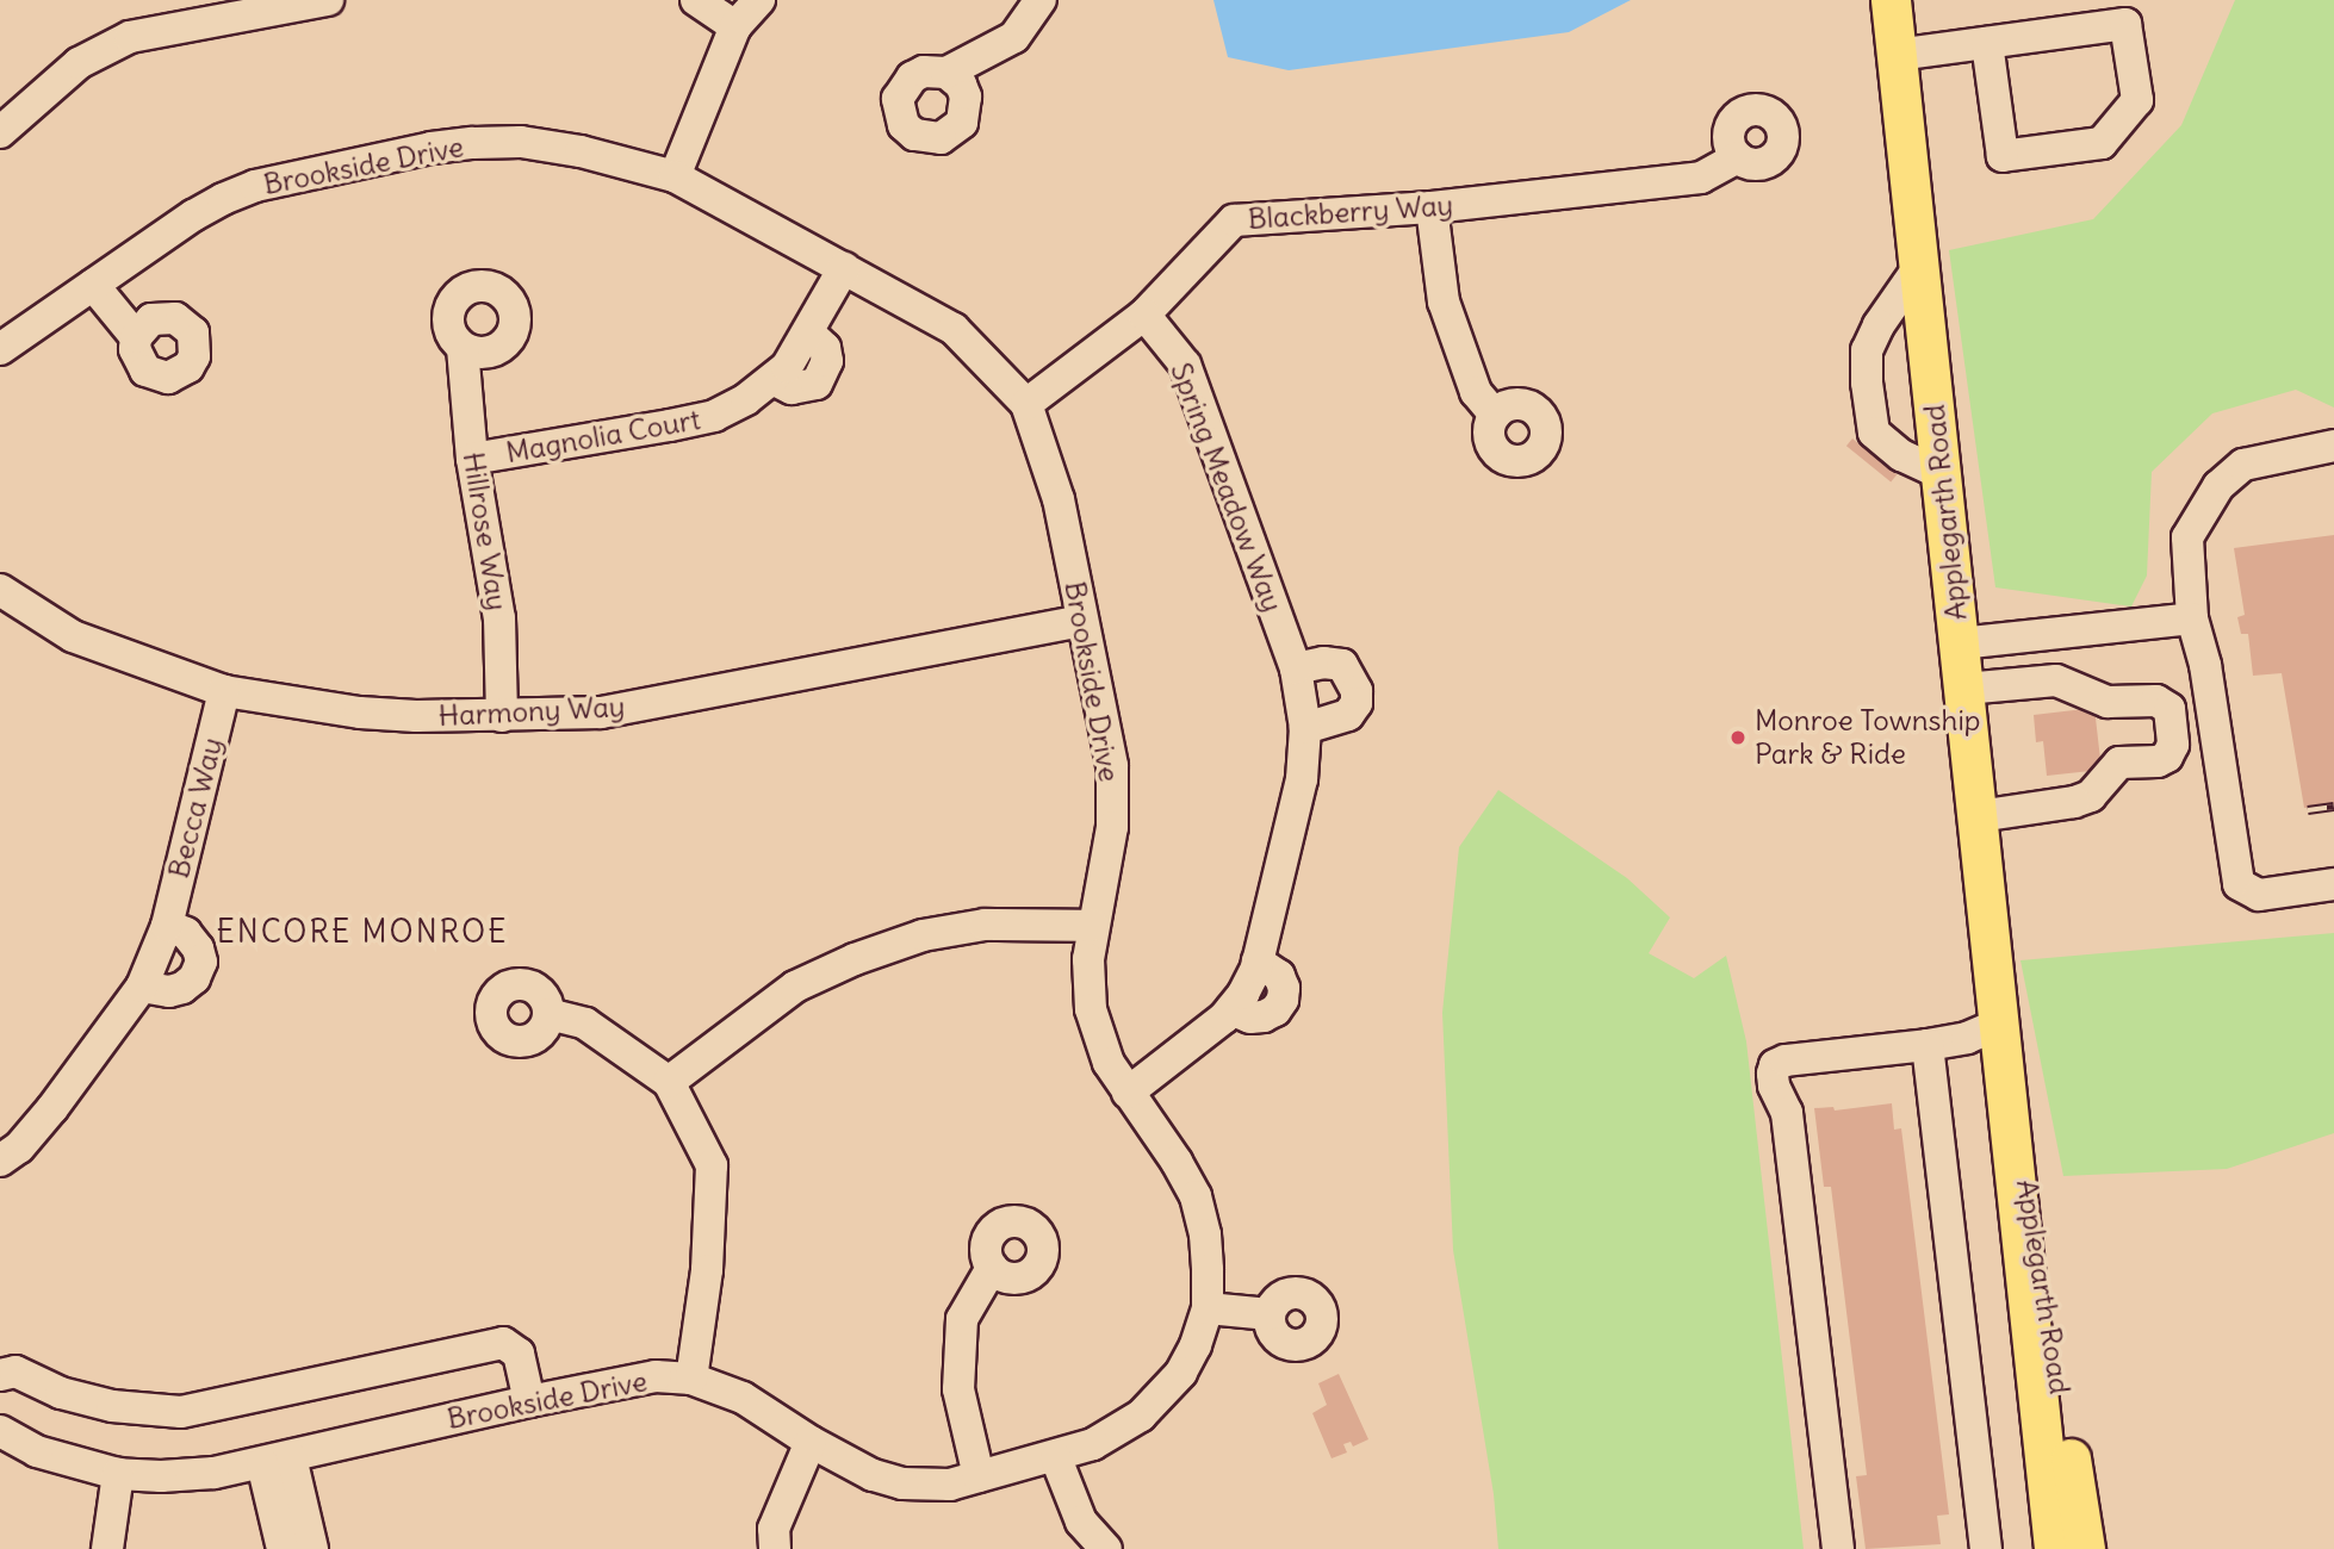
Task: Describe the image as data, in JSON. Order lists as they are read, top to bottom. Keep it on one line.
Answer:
{"streets":{"main road":["Applegarth Road"],"street":["Brookside Drive","Blackberry Way","Magnolia Court","Spring Meadow Way","Hillrose Way","Harmony Way","Becca Way"]},"crossings":[["Brookside Drive","Blackberry Way"],["Brookside Drive","Magnolia Court"],["Brookside Drive","Spring Meadow Way"],["Brookside Drive","Harmony Way"],["Blackberry Way","Spring Meadow Way"],["Magnolia Court","Hillrose Way"],["Hillrose Way","Harmony Way"],["Harmony Way","Becca Way"]],"districts":["ENCORE MONROE"],"places":["Monroe Township Park & Ride"]}
